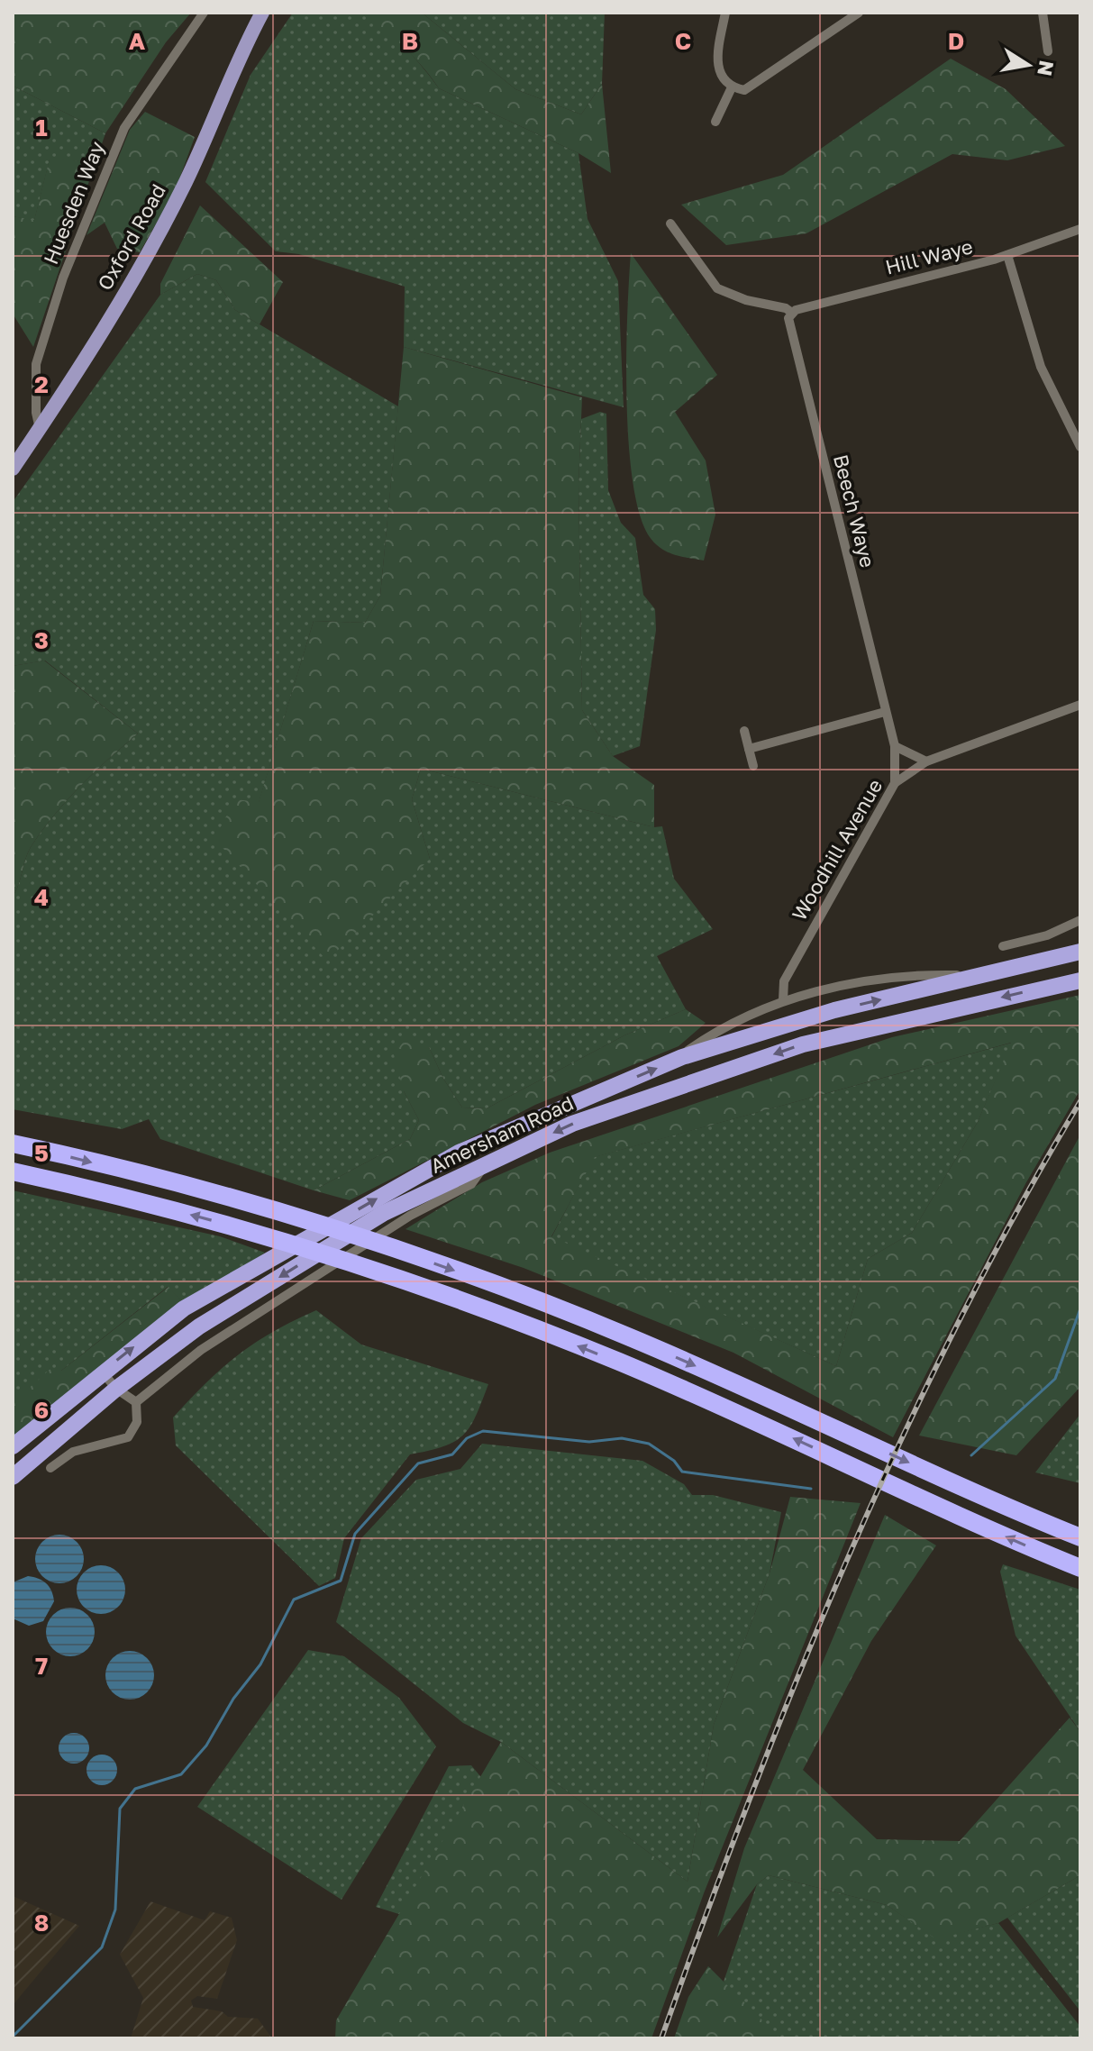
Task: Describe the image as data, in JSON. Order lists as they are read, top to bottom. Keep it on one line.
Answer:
{"streets":{"highway":["Amersham Road"],"main road":["Oxford Road"],"street":["Huesden Way","Hill Waye","Beech Waye","Woodhill Avenue"]},"crossings":[["Huesden Way","Oxford Road"],["Hill Waye","Beech Waye"],["Beech Waye","Woodhill Avenue"]],"north":"right","grid":{"columns":["A","B","C","D"],"rows":["1","2","3","4","5","6","7","8"]}}
